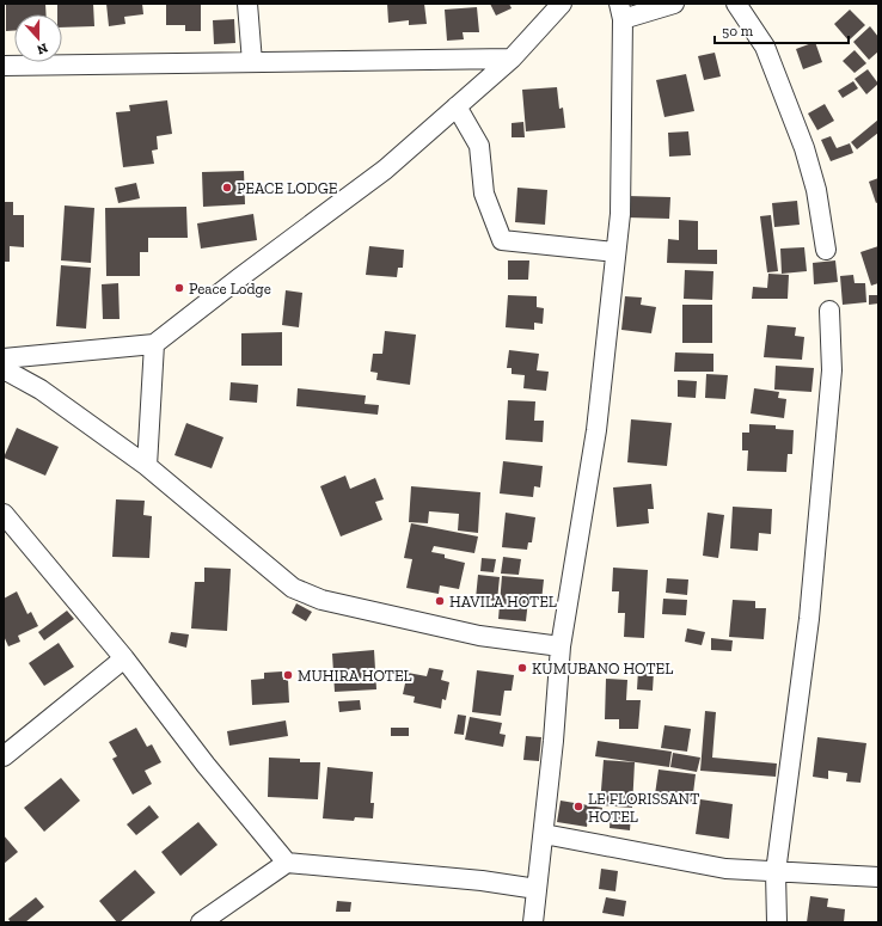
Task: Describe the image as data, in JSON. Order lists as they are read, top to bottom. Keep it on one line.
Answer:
{"places":["PEACE LODGE","Peace Lodge","HAVILA HOTEL","KUMUBANO HOTEL","MUHIRA HOTEL","LE FLORISSANT HOTEL"],"scale_bar":"50 m","north":"bottom"}
